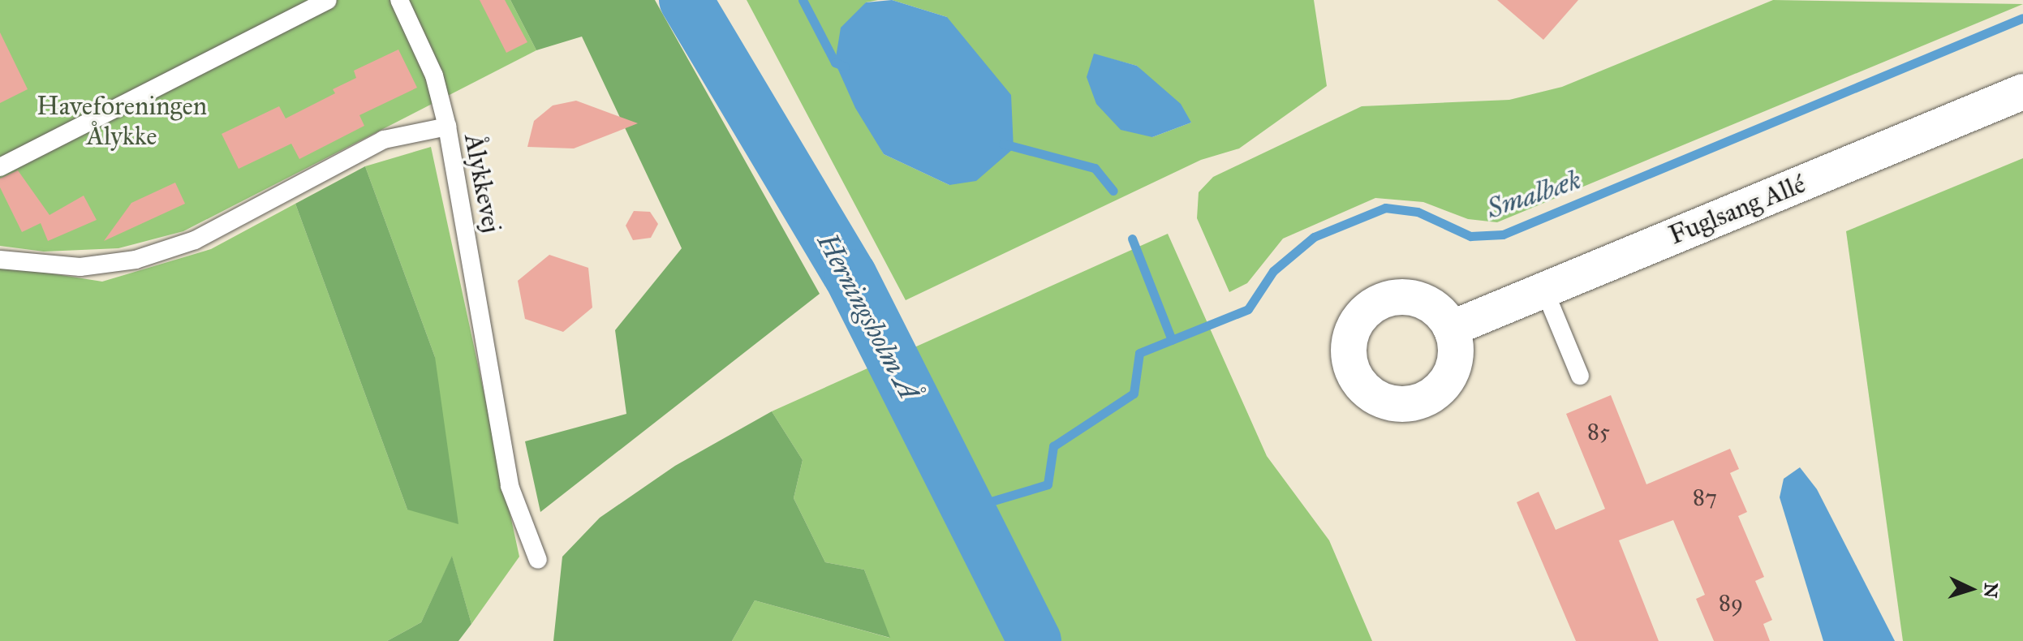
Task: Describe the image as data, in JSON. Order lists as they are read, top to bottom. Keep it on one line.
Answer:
{"streets":{"street":["Fuglsang Allé"],"lane":["Ålykkevej"]},"water":["Smalbæk","Herningsholm Å"],"parks":["Haveforeningen Ålykke"],"house_numbers":["85","87","89"],"north":"right"}
